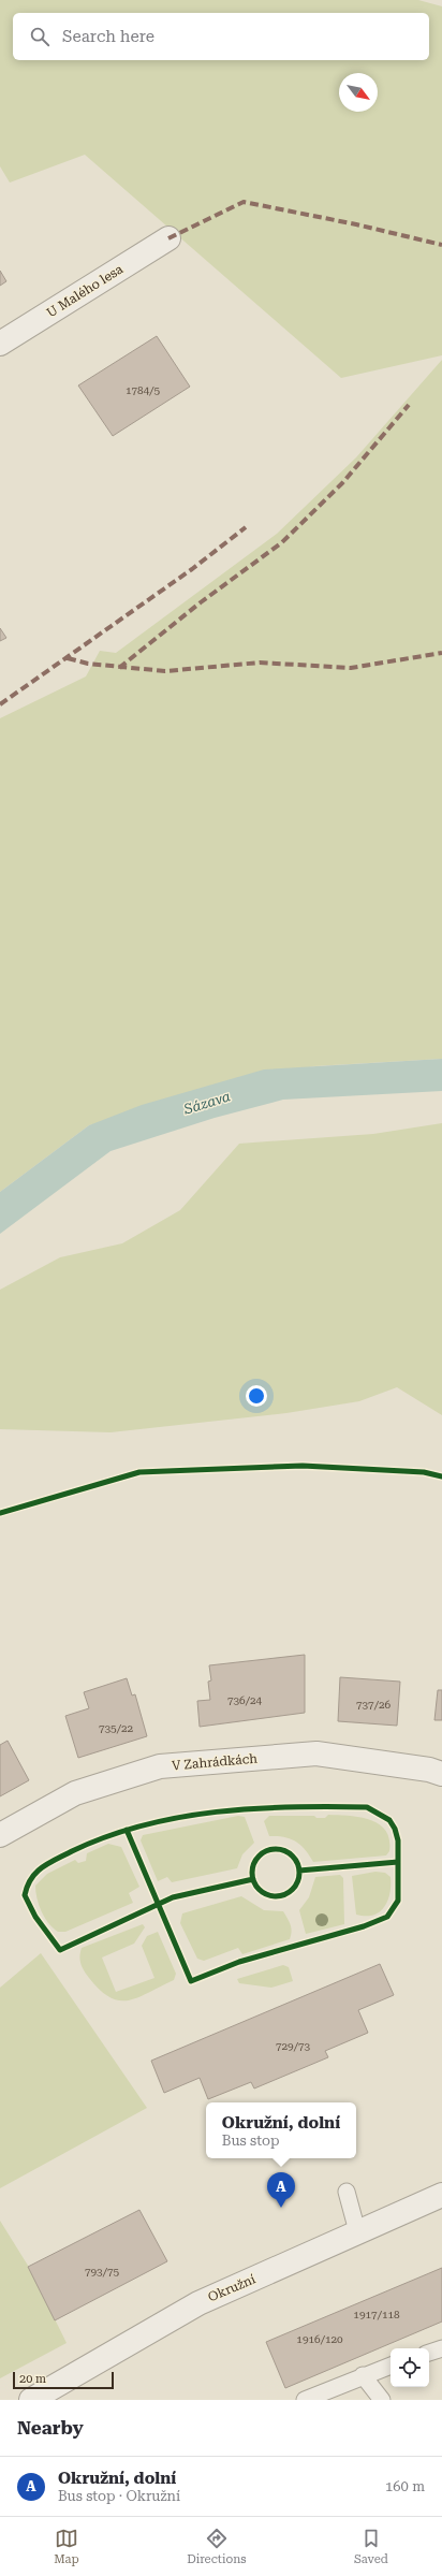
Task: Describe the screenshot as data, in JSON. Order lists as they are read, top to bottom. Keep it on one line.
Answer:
{"streets":{"street":["U Malého lesa","V Zahrádkách","Okružní"]},"water":["Sázava"],"house_numbers":["1784/5","736/24","737/26","735/22","729/73","793/75","1917/118","1916/120"],"scale_bar":"20 m","north":"bottom right","page":{"search":"Search here","popup":["Okružní, dolní","Bus stop"],"pins":"A","scale":"20 m","heading":"Nearby","list":[{"mark":"A","name":"Okružní, dolní","note":"Bus stop · Okružní","value":"160 m"}],"nav":["Map","Directions","Saved"]}}
